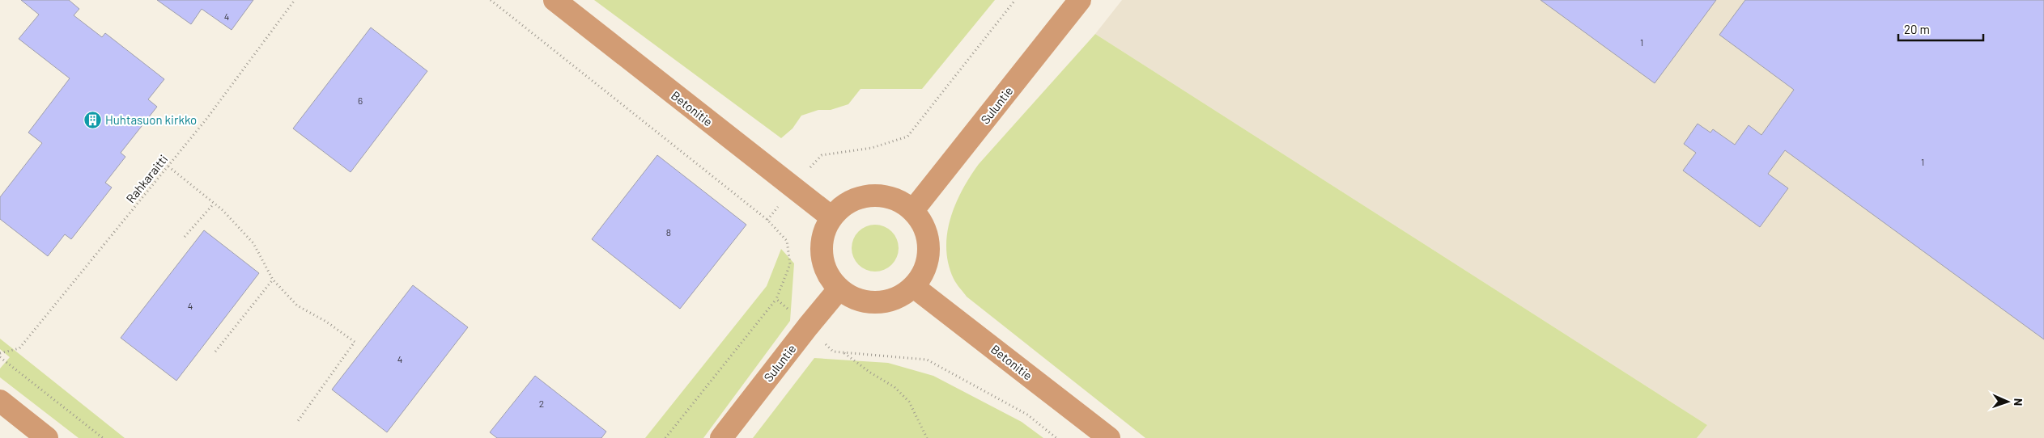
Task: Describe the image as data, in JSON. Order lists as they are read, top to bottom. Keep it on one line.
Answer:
{"streets":{"street":["Suluntie","Betonitie"],"path":["Rahkaraitti"]},"crossings":[["Suluntie","Betonitie"]],"places":{"building":["Huhtasuon kirkko"]},"house_numbers":["4","1","6","1","8","4","4","2"],"scale_bar":"20 m","north":"right"}
